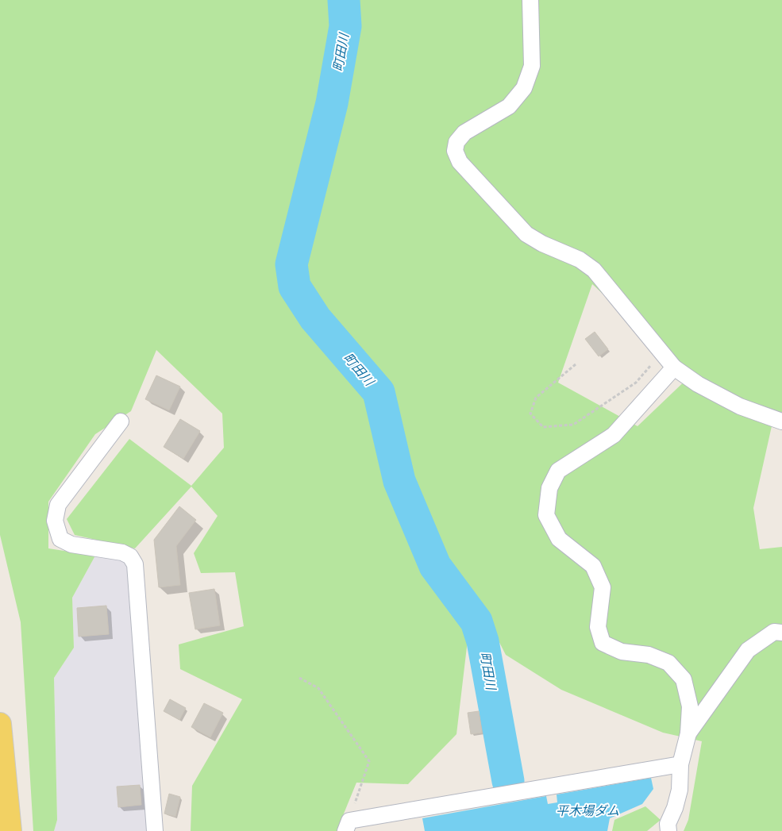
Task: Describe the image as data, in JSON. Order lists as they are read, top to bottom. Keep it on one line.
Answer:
{"water":["町田川","平木場ダム"]}
